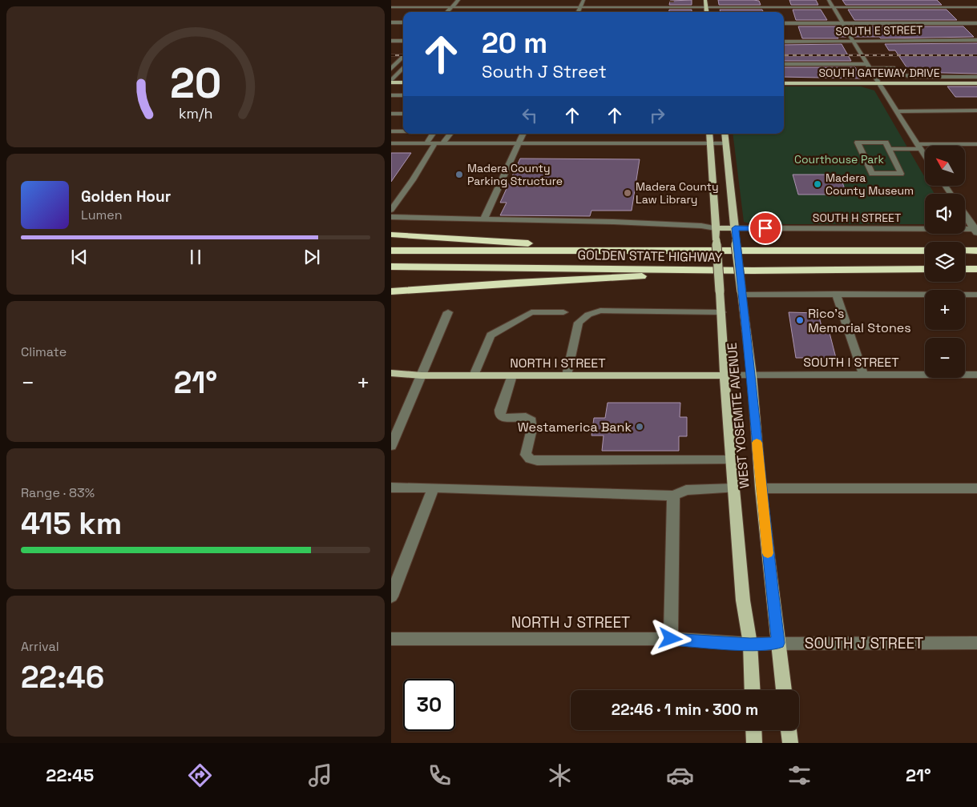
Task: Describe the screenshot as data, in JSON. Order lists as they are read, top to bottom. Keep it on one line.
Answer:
{"streets":{"highway":["GOLDEN STATE HIGHWAY"],"main road":["SOUTH GATEWAY DRIVE","NORTH I STREET","WEST YOSEMITE AVENUE"],"street":["SOUTH E STREET","SOUTH H STREET","SOUTH I STREET","NORTH J STREET","SOUTH J STREET"]},"crossings":[["SOUTH H STREET","WEST YOSEMITE AVENUE"],["SOUTH I STREET","NORTH I STREET"],["SOUTH I STREET","WEST YOSEMITE AVENUE"],["NORTH I STREET","WEST YOSEMITE AVENUE"],["WEST YOSEMITE AVENUE","NORTH J STREET"],["WEST YOSEMITE AVENUE","SOUTH J STREET"],["NORTH J STREET","SOUTH J STREET"]],"parks":["Courthouse Park"],"places":["Madera County Parking Structure","Madera County Museum","Madera County Law Library","Rico's Memorial Stones","Westamerica Bank"],"north":"top left","page":{"turn":["20 m","South J Street"],"map_buttons":["+","−"],"song":["Golden Hour","Lumen"],"tile":["Climate",["Range · 83%","415 km"],["Arrival","22:46"]],"heat":["−","21°","+"],"limit":"30","trip":"22:46 · 1 min · 300 m","tabs":["22:45","21°"],"gauge":["20","km/h"]}}
